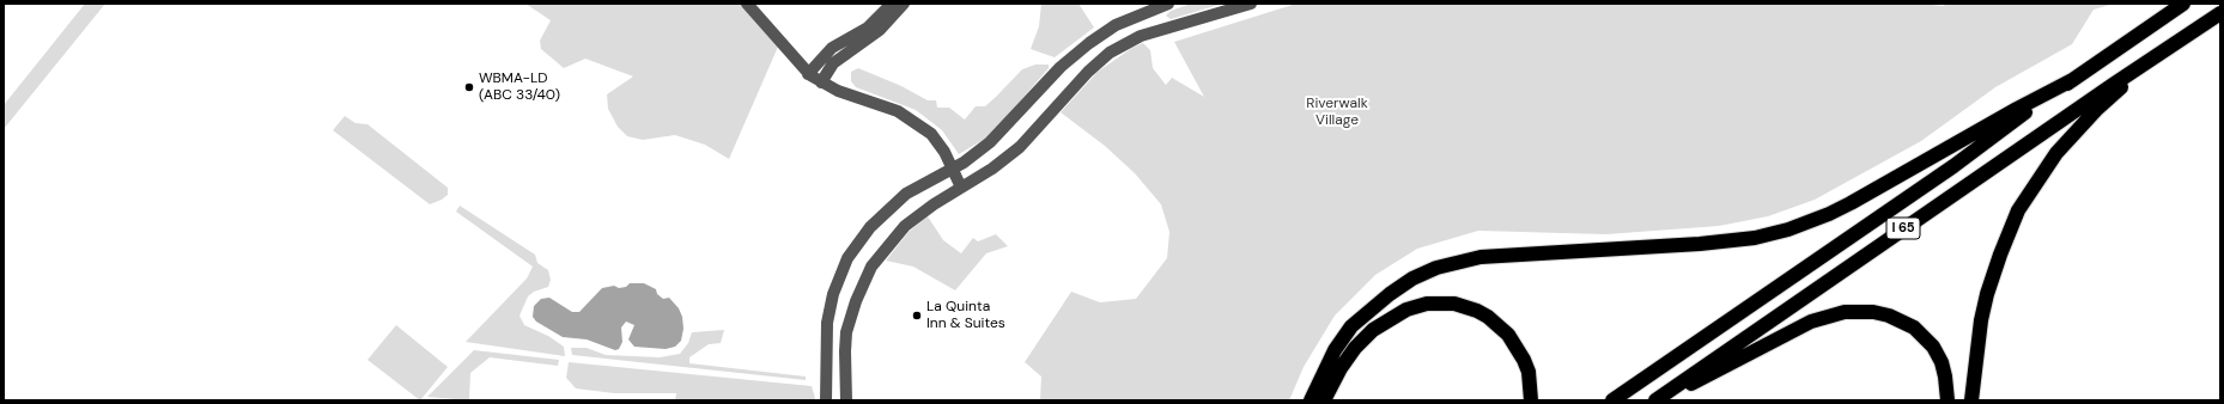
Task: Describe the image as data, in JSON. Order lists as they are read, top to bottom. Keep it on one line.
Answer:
{"streets":{"highway":["I 65"]},"parks":["Riverwalk Village"],"places":["WBMA-LD (ABC 33/40)","La Quinta Inn & Suites"]}
